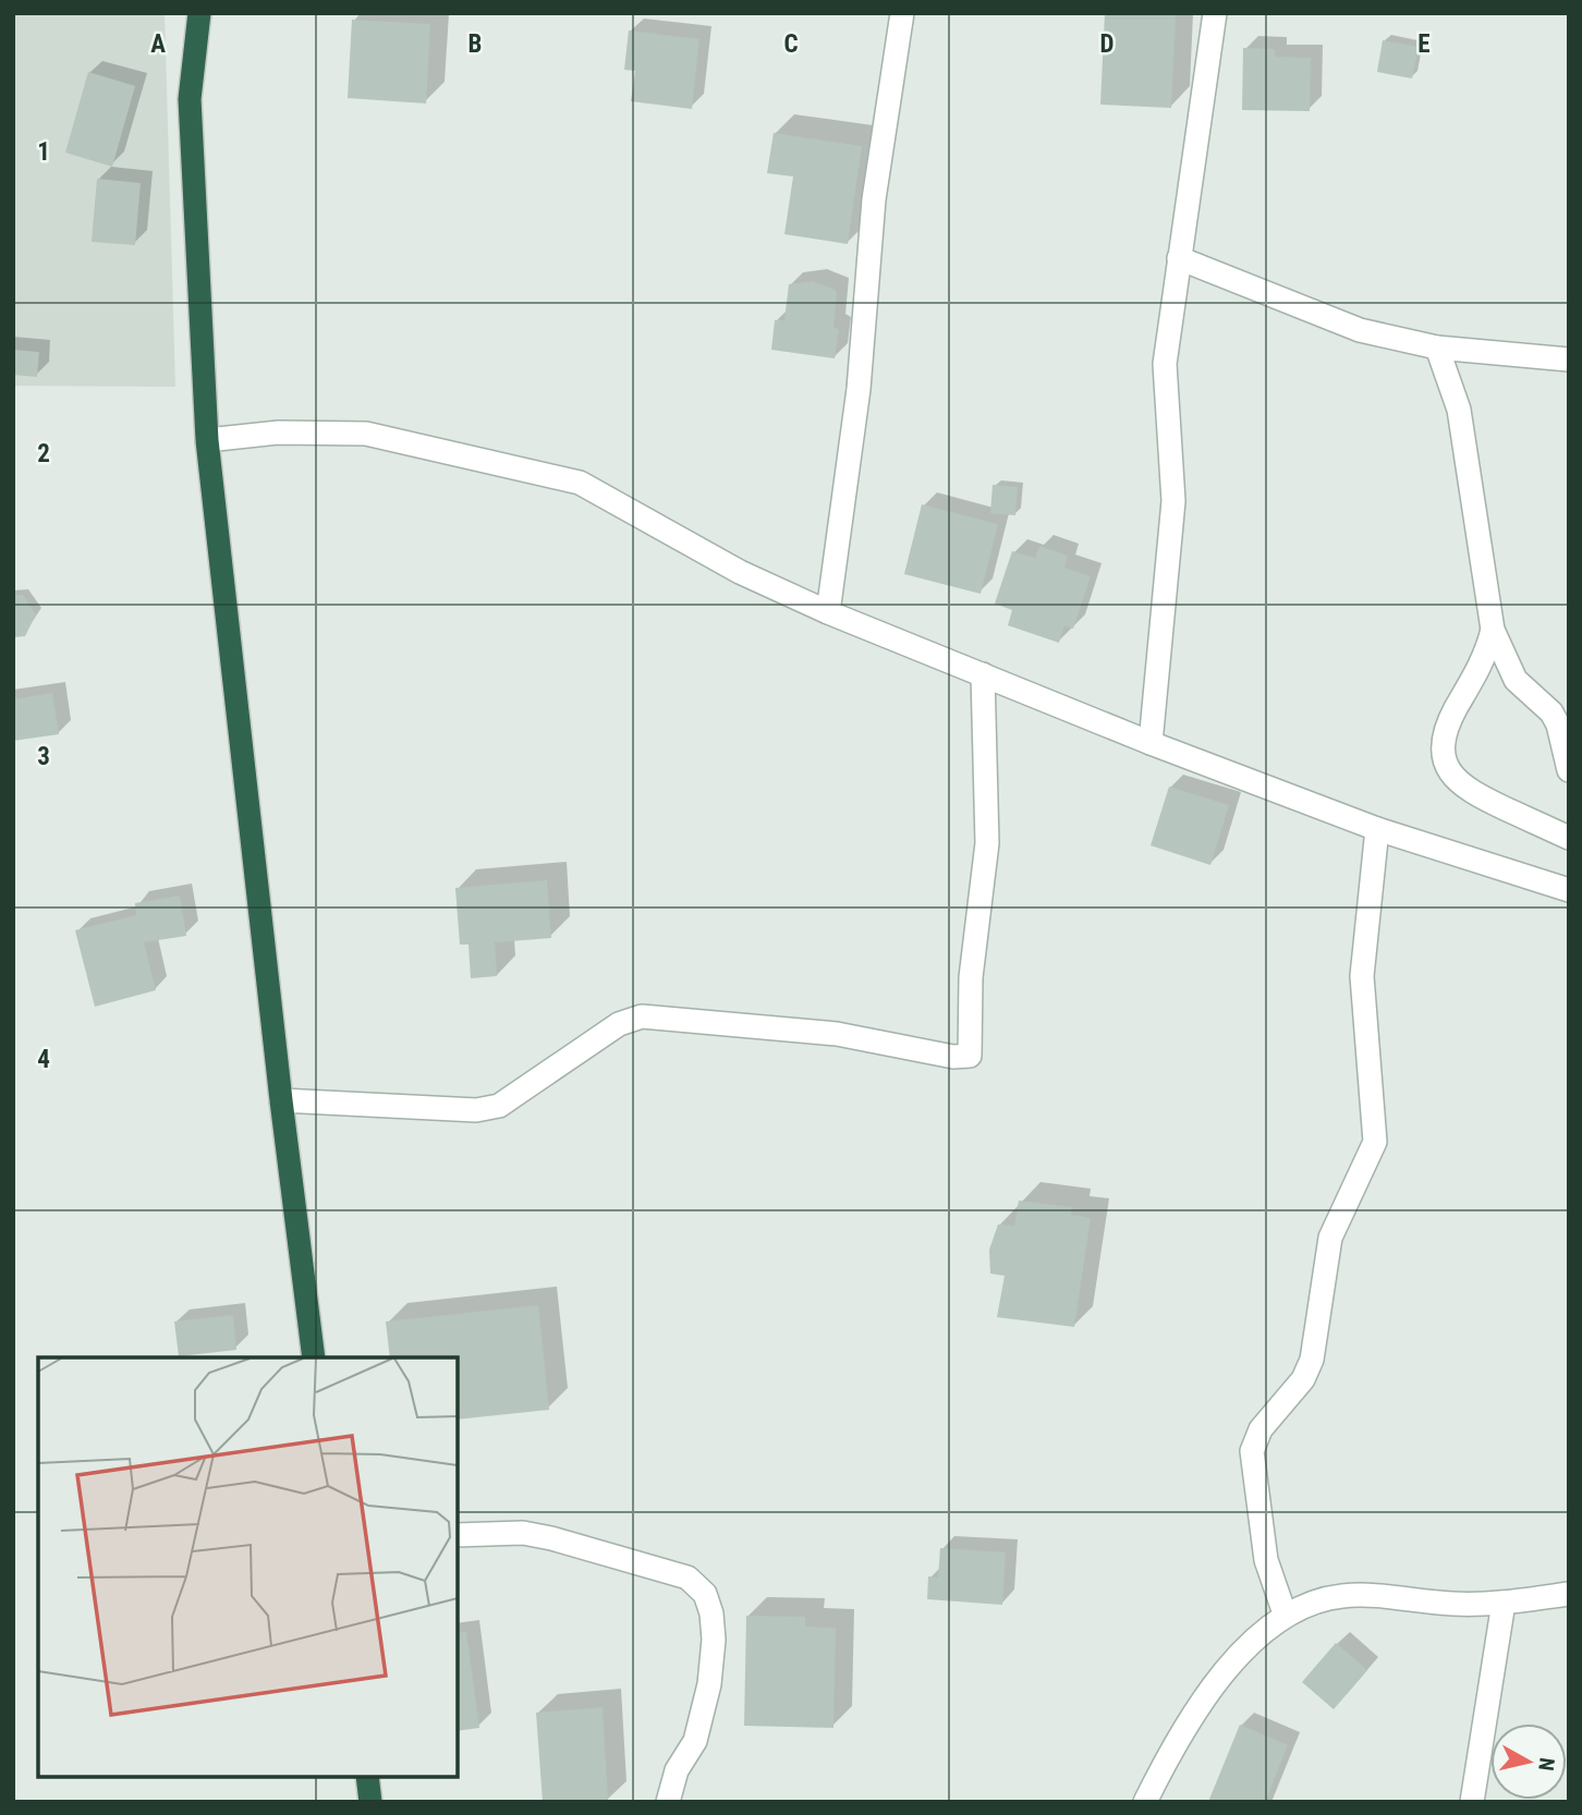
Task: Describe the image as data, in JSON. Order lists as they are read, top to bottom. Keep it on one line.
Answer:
{"north":"right","grid":{"columns":["A","B","C","D","E"],"rows":["1","2","3","4"]}}
